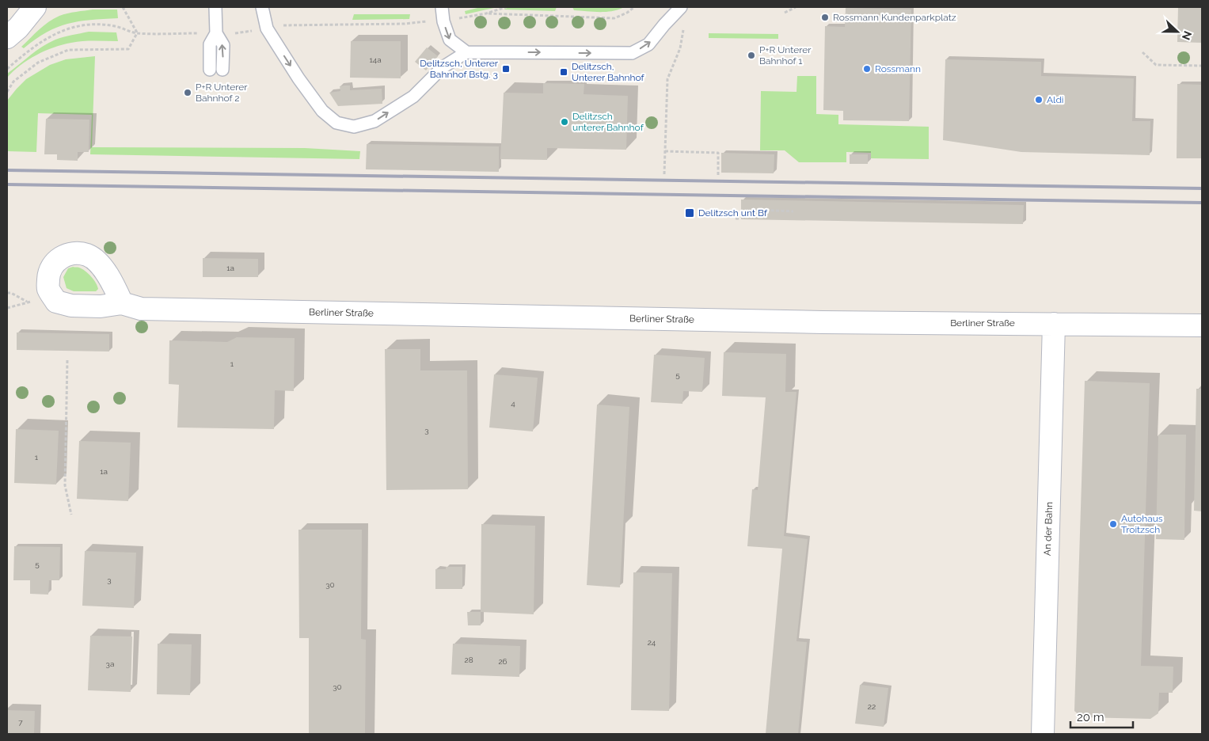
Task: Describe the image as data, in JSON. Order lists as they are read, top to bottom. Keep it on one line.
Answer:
{"streets":{"street":["Berliner Straße","An der Bahn"]},"crossings":[["Berliner Straße","An der Bahn"]],"places":{"other":["Rossmann Kundenparkplatz","P+R Unterer Bahnhof 1","Rossmann","P+R Unterer Bahnhof 2","Aldi","Delitzsch unterer Bahnhof","Autohaus Troitzsch"],"transit":["Delitzsch, Unterer Bahnhof Bstg. 3","Delitzsch, Unterer Bahnhof","Delitzsch unt Bf"]},"house_numbers":["14a","1a","1","5","4","3","1","1a","5","3","30","24","28","26","3a","30","22","7"],"scale_bar":"20 m","north":"right"}
